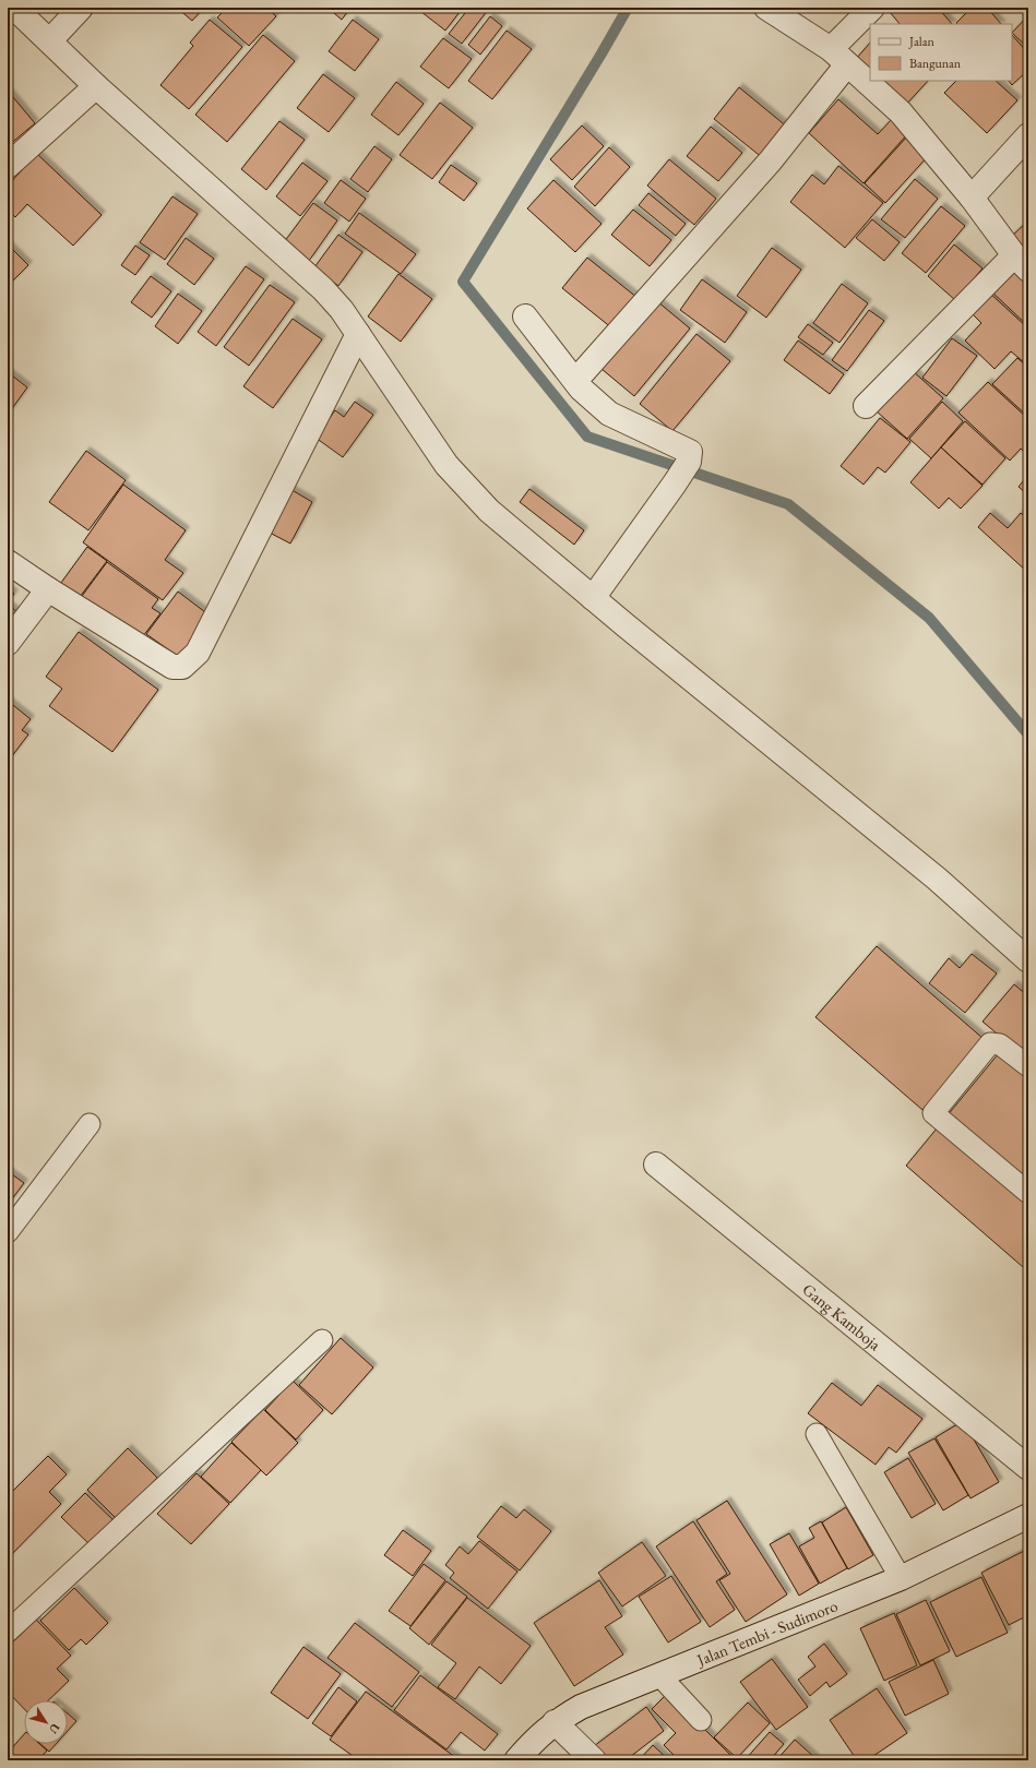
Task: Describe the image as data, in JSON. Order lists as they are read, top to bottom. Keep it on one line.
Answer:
{"streets":{"street":["Gang Kamboja","Jalan Tembi - Sudimoro"]},"legend":["Jalan","Bangunan"],"north":"bottom right"}
